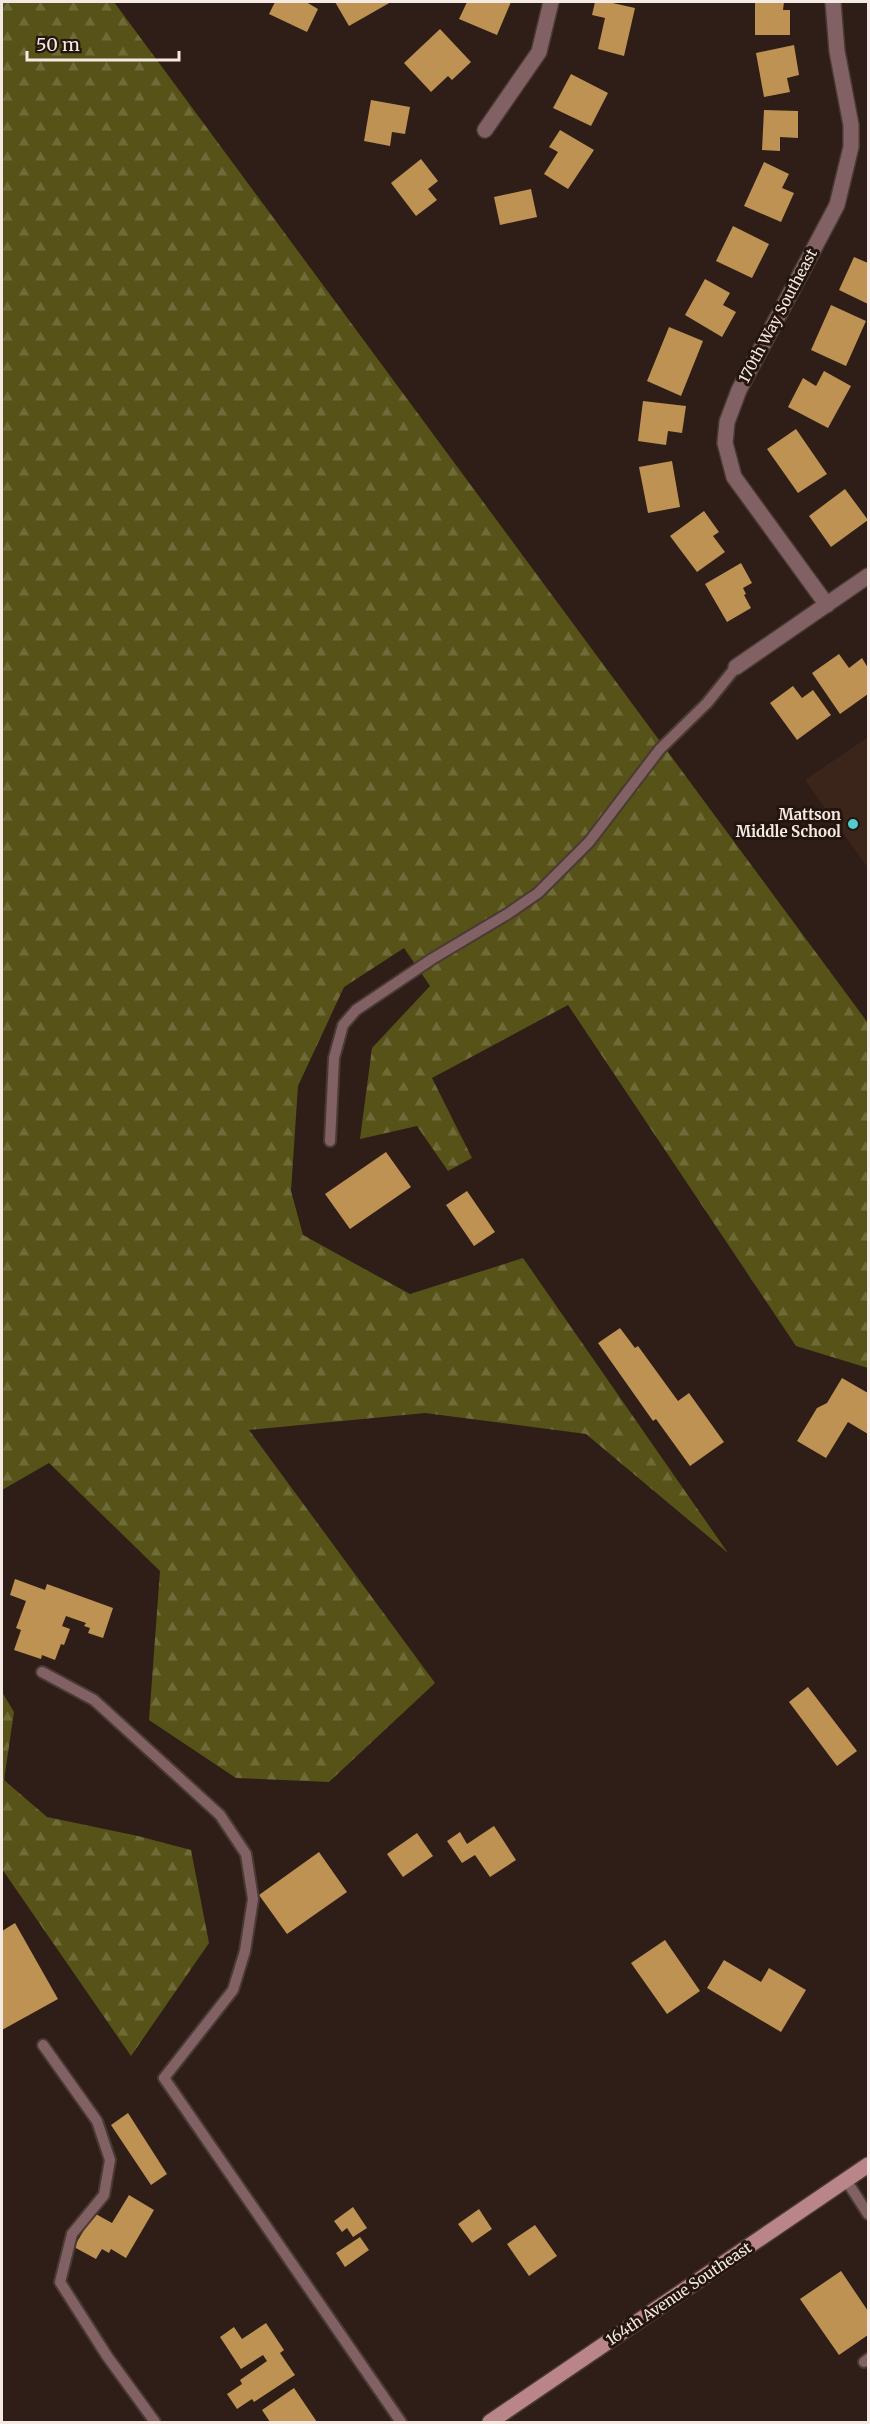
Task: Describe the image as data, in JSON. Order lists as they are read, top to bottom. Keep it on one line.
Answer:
{"streets":{"street":["170th Way Southeast","164th Avenue Southeast"]},"places":["Mattson Middle School"],"scale_bar":"50 m"}
